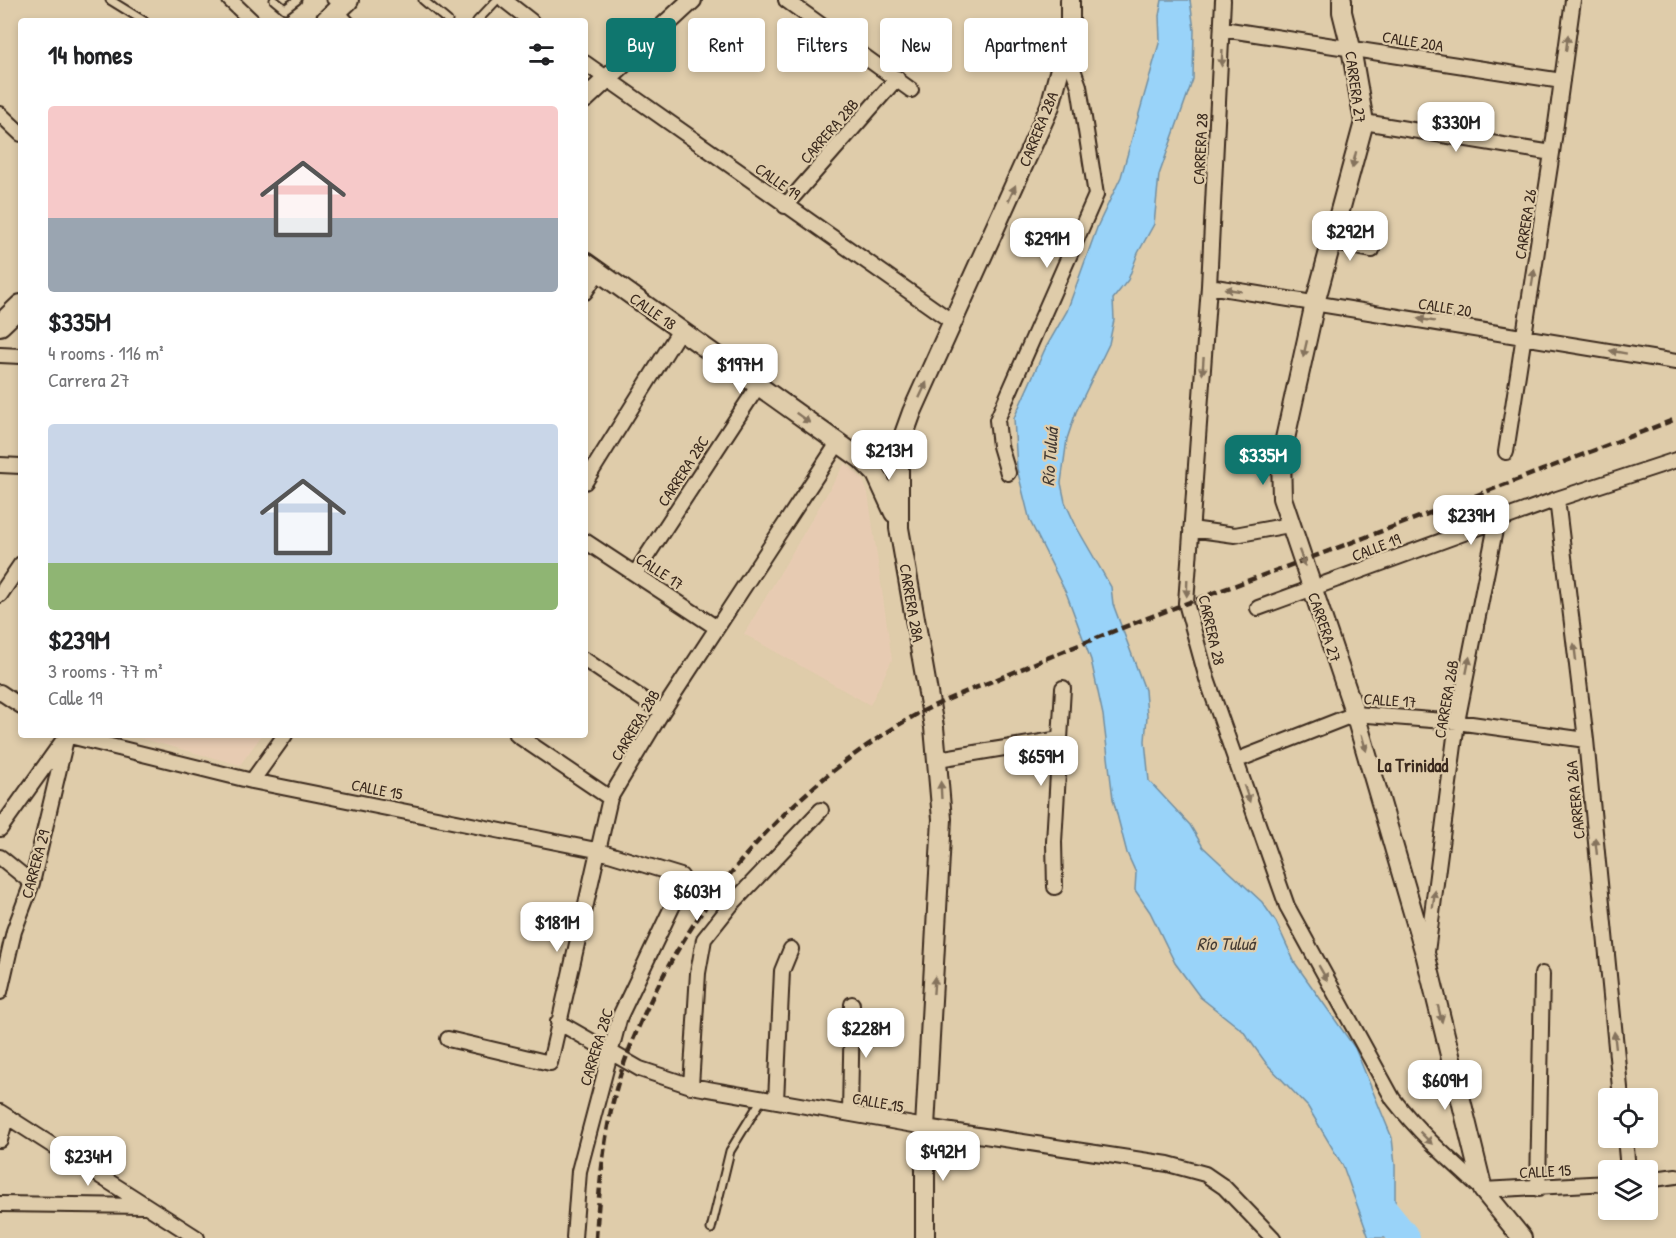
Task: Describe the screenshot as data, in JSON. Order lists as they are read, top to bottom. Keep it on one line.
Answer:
{"streets":{"street":["CALLE 20A","CARRERA 27","CARRERA 28A","CARRERA 28B","CARRERA 28","CALLE 19","CARRERA 26","CALLE 20","CALLE 18","CARRERA 28C","CALLE 17","CARRERA 26B","CALLE 15","CARRERA 26A","CARRERA 29"]},"crossings":[["CALLE 20A","CARRERA 27"],["CALLE 20A","CARRERA 28"],["CALLE 20A","CARRERA 26"],["CARRERA 27","CARRERA 28"],["CARRERA 27","CALLE 19"],["CARRERA 27","CALLE 20"],["CARRERA 27","CALLE 17"],["CARRERA 27","CARRERA 26B"],["CARRERA 27","CALLE 15"],["CARRERA 28A","CALLE 19"],["CARRERA 28A","CALLE 18"],["CARRERA 28A","CALLE 15"],["CARRERA 28B","CALLE 19"],["CARRERA 28B","CALLE 18"],["CARRERA 28B","CALLE 17"],["CARRERA 28B","CALLE 15"],["CARRERA 28","CALLE 20"],["CARRERA 28","CALLE 17"],["CARRERA 28","CALLE 15"],["CALLE 19","CARRERA 26B"],["CALLE 19","CARRERA 26A"],["CARRERA 26","CALLE 20"],["CALLE 18","CARRERA 28C"],["CARRERA 28C","CALLE 17"],["CARRERA 28C","CALLE 15"],["CALLE 17","CARRERA 26B"],["CALLE 17","CARRERA 26A"]],"one_way":["CARRERA 27","CARRERA 28","CARRERA 26","CALLE 20","CARRERA 26B","CARRERA 26A"],"districts":["La Trinidad"],"water":["Río Tuluá"],"page":{"chip":["Buy","Rent","Filters","New","Apartment"],"heading":"14 homes","list":[{"name":"$335M","note":"4 rooms · 116 m² · Carrera 27"},{"name":"$239M","note":"3 rooms · 77 m² · Calle 19"}],"price":["$330M","$292M","$291M","$197M","$213M","$335M","$239M","$659M","$603M","$181M","$228M","$609M","$492M","$234M"]}}
